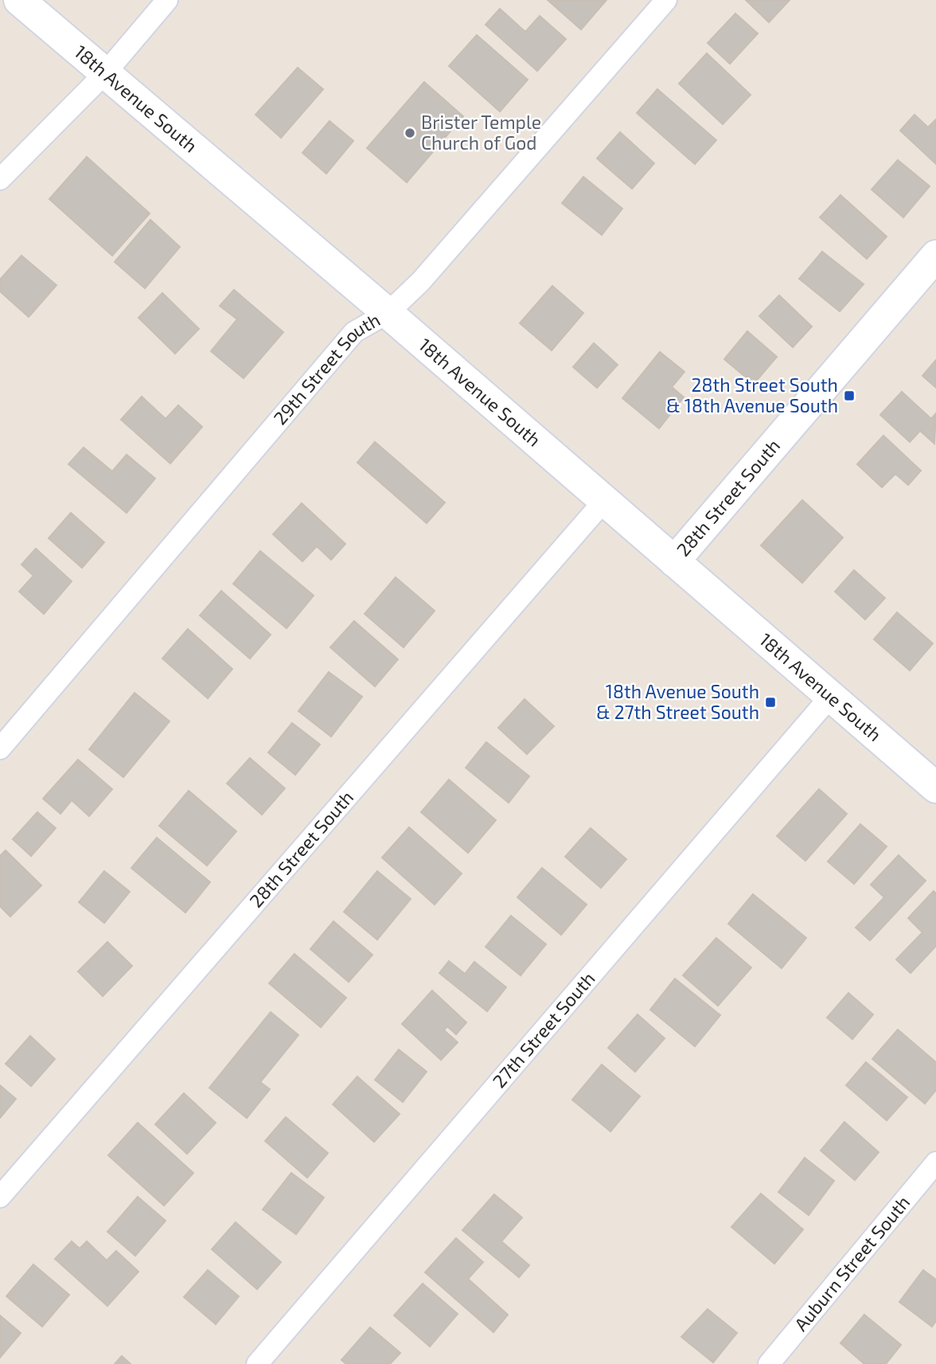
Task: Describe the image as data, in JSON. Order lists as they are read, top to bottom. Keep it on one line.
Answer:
{"streets":{"street":["18th Avenue South","29th Street South","28th Street South","27th Street South","Auburn Street South"]},"crossings":[["18th Avenue South","29th Street South"],["18th Avenue South","28th Street South"],["18th Avenue South","27th Street South"]],"places":{"other":["Brister Temple Church of God"],"transit":["28th Street South & 18th Avenue South","18th Avenue South & 27th Street South"]}}
